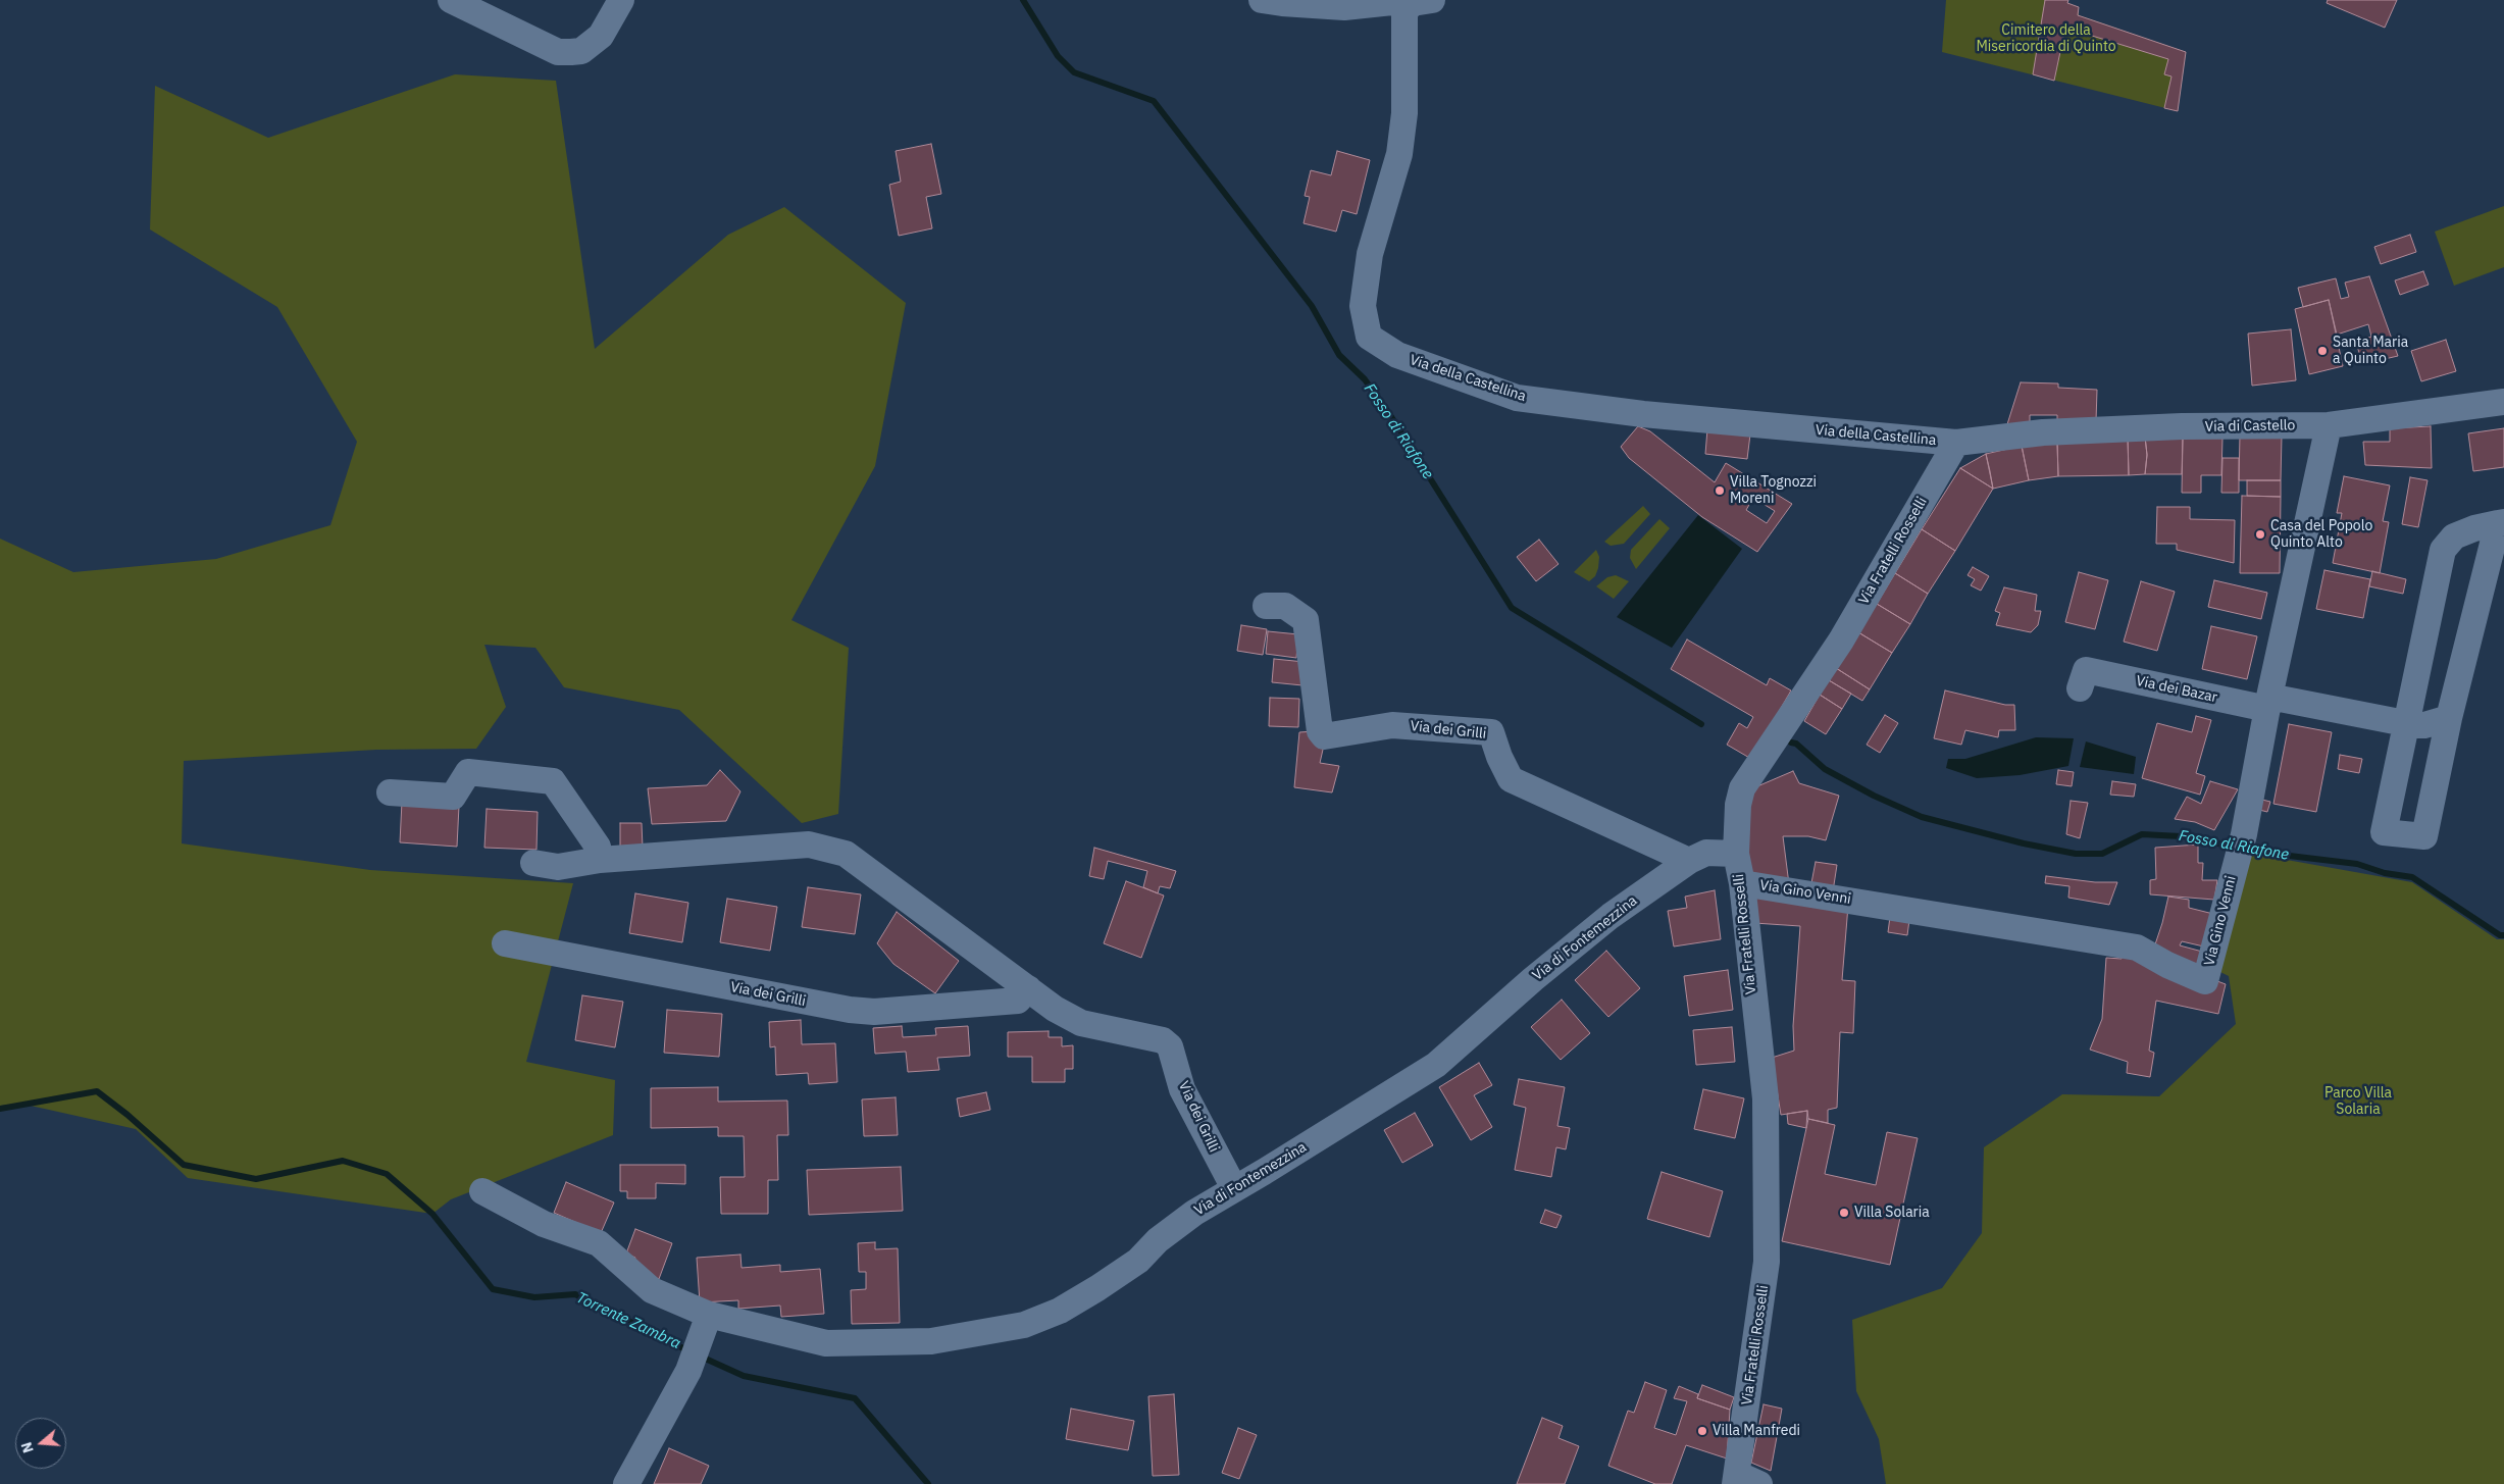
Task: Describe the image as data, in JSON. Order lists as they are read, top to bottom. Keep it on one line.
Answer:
{"streets":{"street":["Via della Castellina","Via di Castello","Via Fratelli Rosselli","Via dei Bazar","Via dei Grilli","Via Gino Venni","Via di Fontemezzina"]},"crossings":[["Via della Castellina","Via di Castello"],["Via della Castellina","Via Fratelli Rosselli"],["Via di Castello","Via Gino Venni"],["Via Fratelli Rosselli","Via Gino Venni"],["Via Fratelli Rosselli","Via di Fontemezzina"],["Via dei Bazar","Via Gino Venni"],["Via dei Grilli","Via di Fontemezzina"]],"water":["Fosso di Riafone","Torrente Zambra"],"parks":["Cimitero della Misericordia di Quinto","Parco Villa Solaria"],"places":["Santa Maria a Quinto","Villa Tognozzi Moreni","Casa del Popolo Quinto Alto","Villa Solaria","Villa Manfredi"],"north":"left"}
